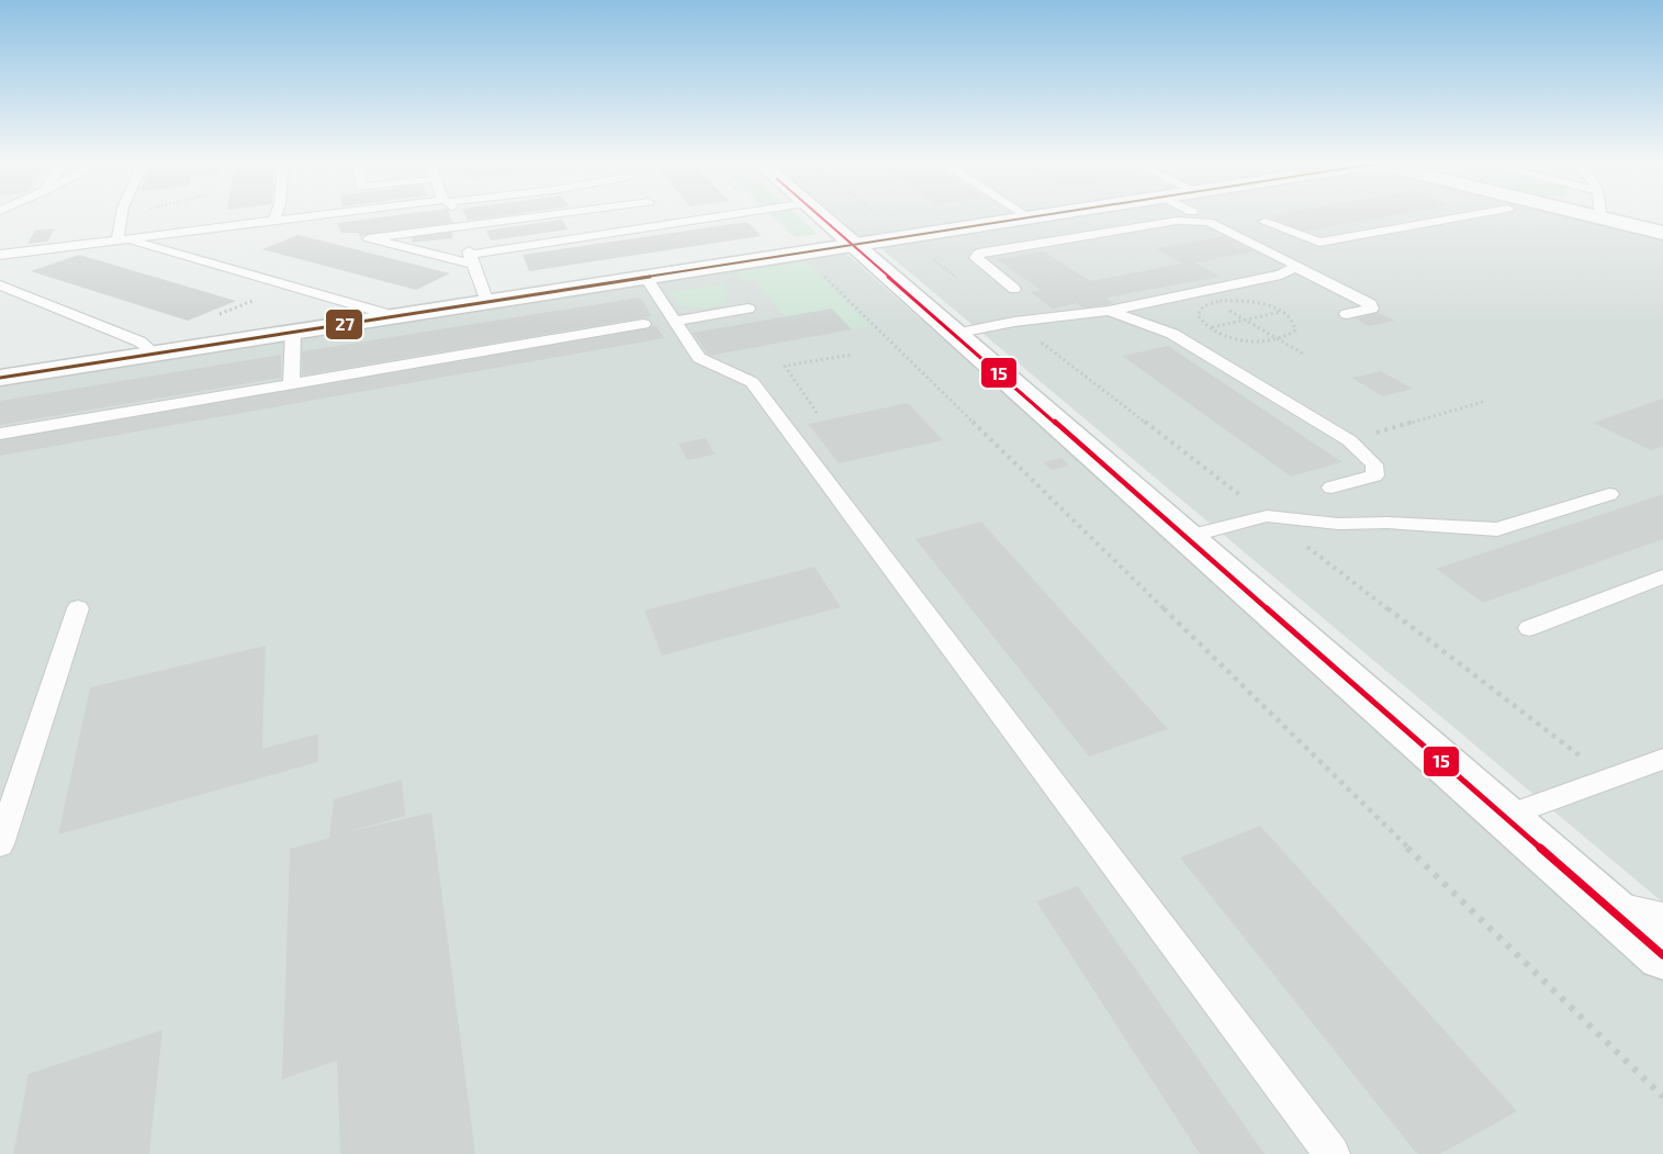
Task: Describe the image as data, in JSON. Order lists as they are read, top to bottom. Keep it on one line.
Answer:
{"lines":["transit line 15","transit line 27"]}
